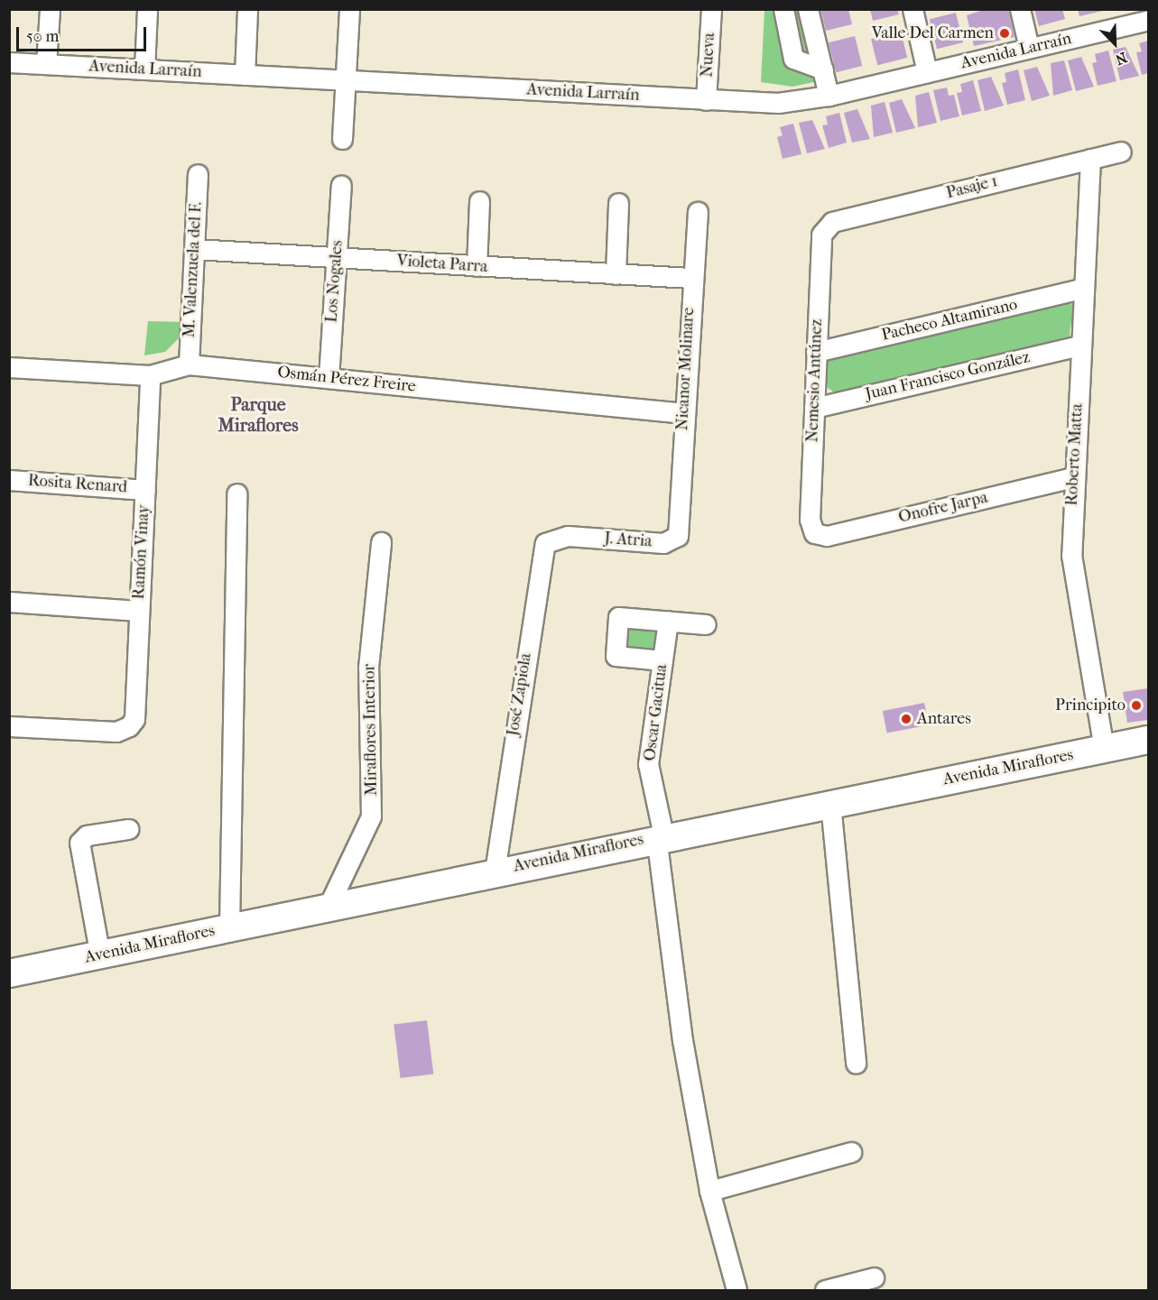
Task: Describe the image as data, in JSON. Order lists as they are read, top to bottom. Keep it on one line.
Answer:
{"streets":{"main road":["Avenida Miraflores"],"street":["Avenida Larraín","Nueva","Pasaje 1","Violeta Parra","M. Valenzuela del F.","Los Nogales","Pacheco Altamirano","Nicanor Molinare","Juan Francisco González","Osmán Pérez Freire","Nemesio Antúnez","Roberto Matta","Rosita Renard","Onofre Jarpa","J. Atria","Ramón Vinay","José Zapiola","Oscar Gacitua","Miraflores Interior"]},"crossings":[["Avenida Larraín","Nueva"],["Pasaje 1","Nemesio Antúnez"],["Pasaje 1","Roberto Matta"],["Violeta Parra","M. Valenzuela del F."],["Violeta Parra","Los Nogales"],["Violeta Parra","Nicanor Molinare"],["M. Valenzuela del F.","Osmán Pérez Freire"],["Los Nogales","Osmán Pérez Freire"],["Pacheco Altamirano","Nemesio Antúnez"],["Pacheco Altamirano","Roberto Matta"],["Nicanor Molinare","Osmán Pérez Freire"],["Nicanor Molinare","J. Atria"],["Juan Francisco González","Nemesio Antúnez"],["Juan Francisco González","Roberto Matta"],["Osmán Pérez Freire","Ramón Vinay"],["Nemesio Antúnez","Onofre Jarpa"],["Roberto Matta","Onofre Jarpa"],["Roberto Matta","Avenida Miraflores"],["Rosita Renard","Ramón Vinay"],["J. Atria","José Zapiola"],["José Zapiola","Avenida Miraflores"],["Oscar Gacitua","Avenida Miraflores"],["Miraflores Interior","Avenida Miraflores"]],"districts":["Parque Miraflores"],"places":["Valle Del Carmen","Principito","Antares"],"scale_bar":"50 m","north":"bottom right"}
